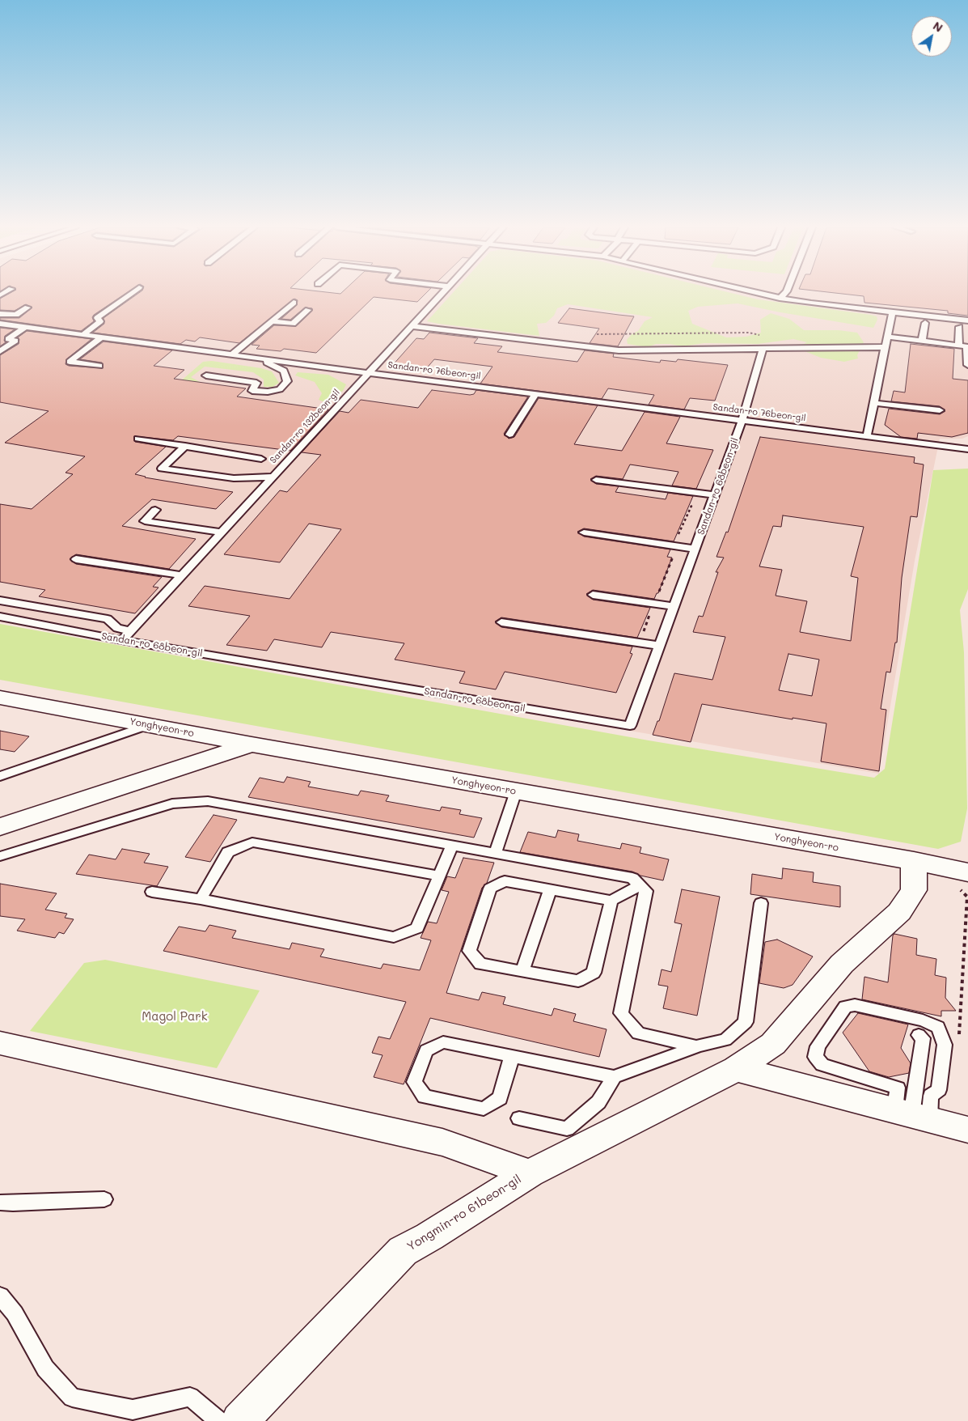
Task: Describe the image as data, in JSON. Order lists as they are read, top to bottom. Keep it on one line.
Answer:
{"streets":{"street":["Yonghyeon-ro","Yongmin-ro 61beon-gil"],"lane":["Sandan-ro 76beon-gil","Sandan-ro 132beon-gil","Sandan-ro 68beon-gil"]},"crossings":[["Sandan-ro 76beon-gil","Sandan-ro 132beon-gil"],["Sandan-ro 76beon-gil","Sandan-ro 68beon-gil"],["Sandan-ro 132beon-gil","Sandan-ro 68beon-gil"],["Yonghyeon-ro","Yongmin-ro 61beon-gil"]],"parks":["Magol Park"],"north":"top right"}
